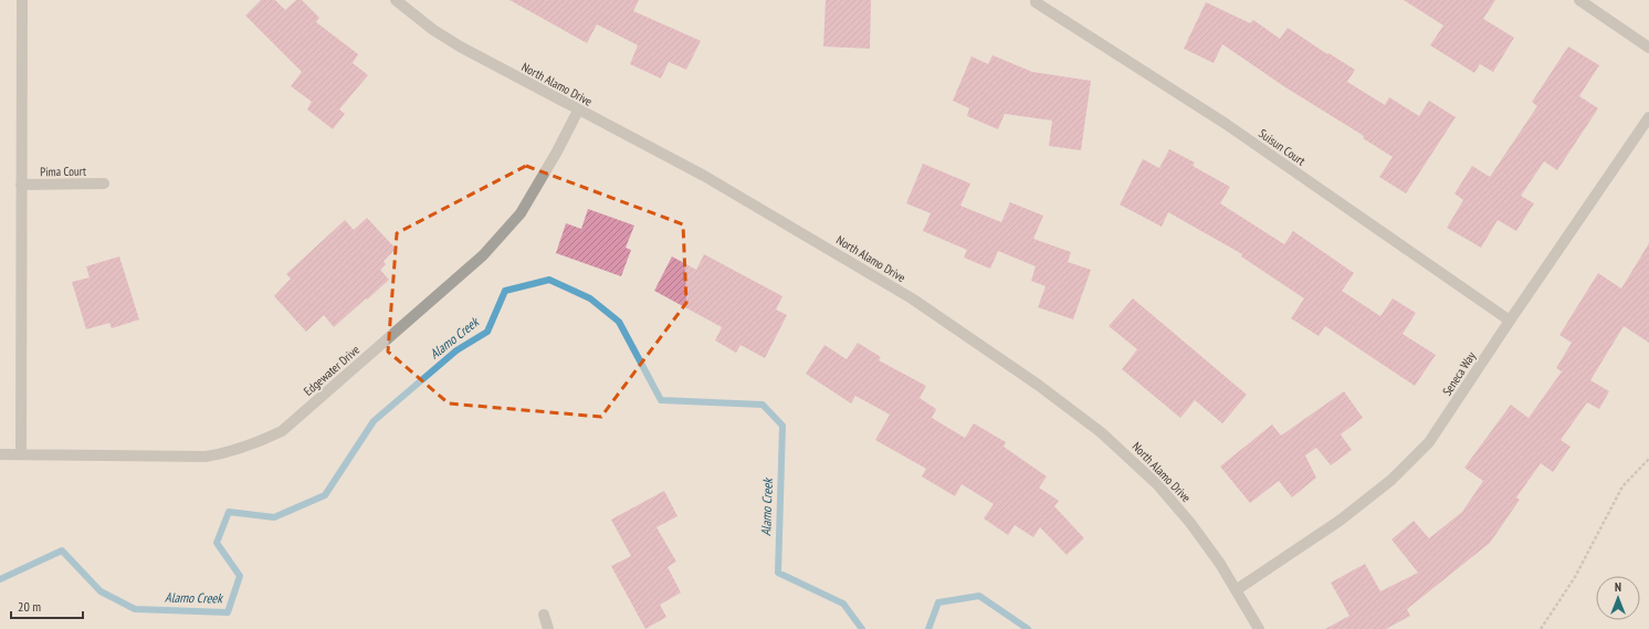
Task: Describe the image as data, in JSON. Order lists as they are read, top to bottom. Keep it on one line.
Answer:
{"streets":{"street":["North Alamo Drive","Suisun Court","Pima Court","Edgewater Drive","Seneca Way"]},"crossings":[["North Alamo Drive","Edgewater Drive"],["North Alamo Drive","Seneca Way"],["Suisun Court","Seneca Way"]],"water":["Alamo Creek"],"scale_bar":"20 m","north":"top"}
